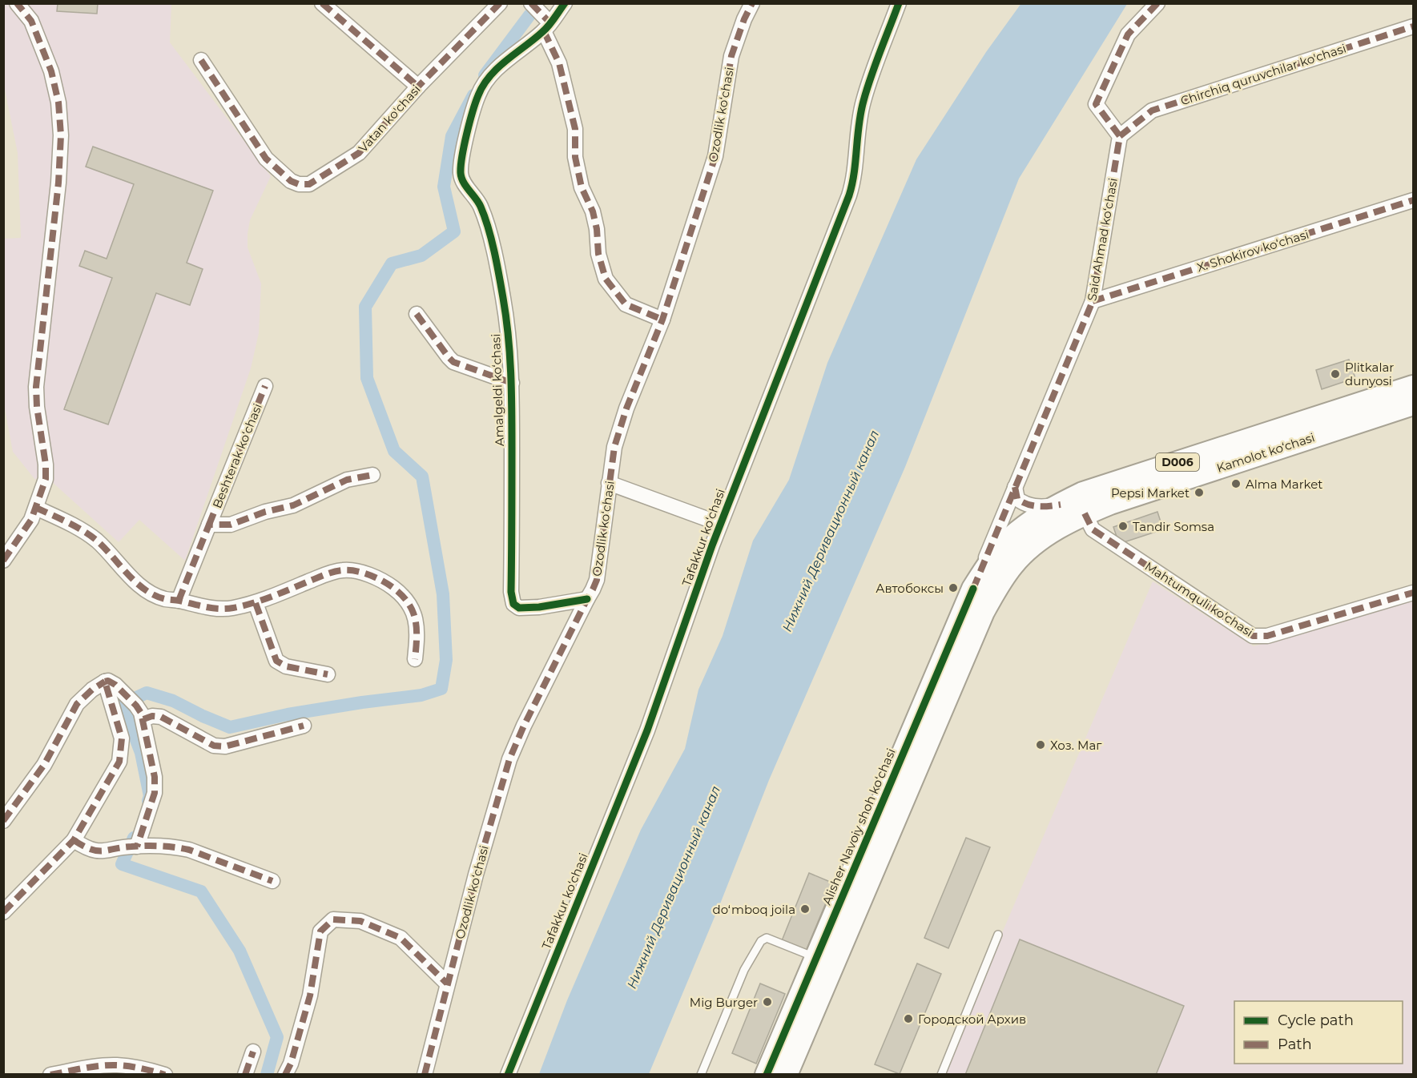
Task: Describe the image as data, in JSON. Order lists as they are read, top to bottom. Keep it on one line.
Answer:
{"streets":{"main road":["Kamolot ko‘chasi","D006","Alisher Navoiy shoh koʻchasi"],"street":["Chirchiq quruvchilar ko'chasi","Ozodlik ko‘chasi","Vatan ko'chasi","Said Ahmad ko‘chasi","X. Shokirov ko‘chasi","Amalgeldi ko‘chasi","Beshterak ko‘chasi","Tafakkur ko‘chasi","Mahtumquli ko‘chasi"]},"crossings":[["Chirchiq quruvchilar ko'chasi","Said Ahmad ko‘chasi"],["Ozodlik ko‘chasi","Amalgeldi ko‘chasi"],["Said Ahmad ko‘chasi","X. Shokirov ko‘chasi"],["Said Ahmad ko‘chasi","D006"],["Said Ahmad ko‘chasi","Alisher Navoiy shoh koʻchasi"],["Kamolot ko‘chasi","D006"],["Kamolot ko‘chasi","Mahtumquli ko‘chasi"],["Kamolot ko‘chasi","Alisher Navoiy shoh koʻchasi"],["D006","Alisher Navoiy shoh koʻchasi"]],"water":["Нижний Деривационный канал"],"places":["Plitkalar dunyosi","Alma Market","Pepsi Market","Tandir Somsa","Автобоксы","Хоз. Маг","doʻmboq joila","Mig Burger","Городской Архив"],"legend":["Cycle path","Path"]}
